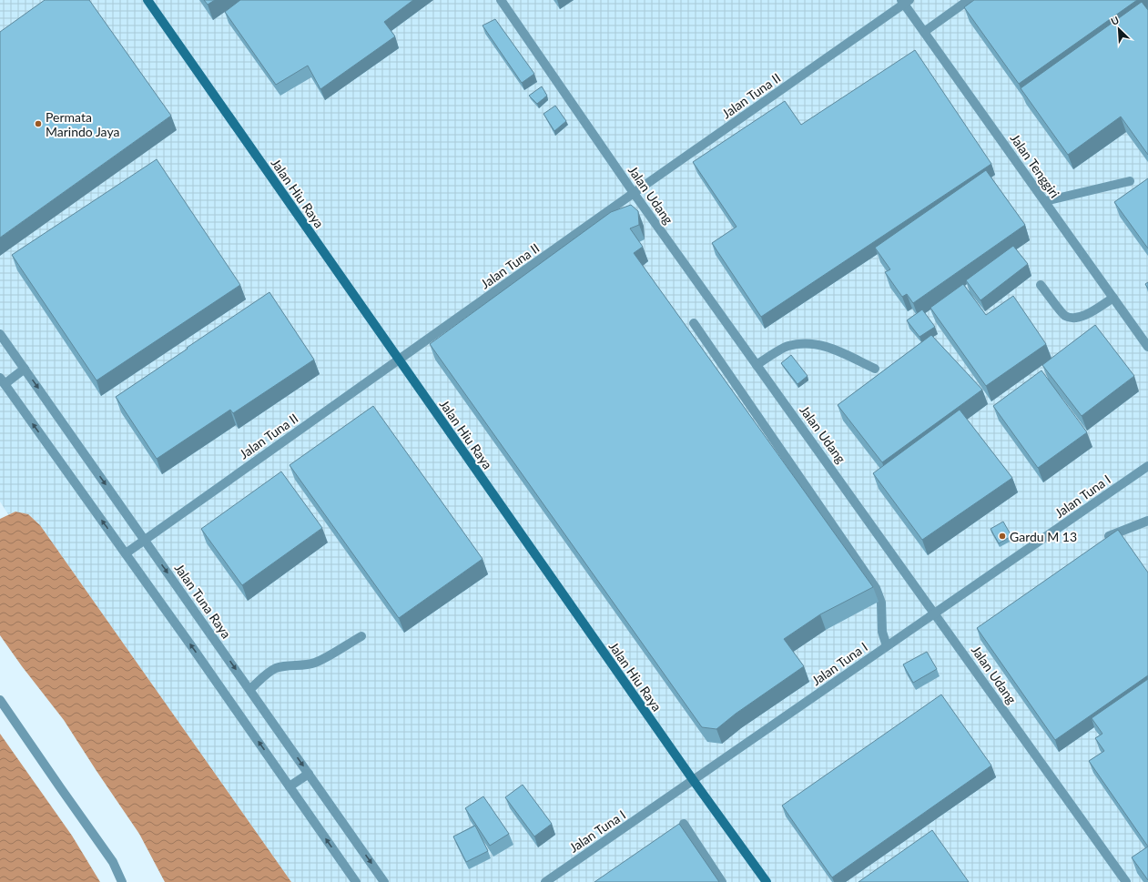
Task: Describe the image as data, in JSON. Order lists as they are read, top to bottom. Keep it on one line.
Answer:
{"streets":{"street":["Jalan Tuna II","Jalan Tenggiri","Jalan Hiu Raya","Jalan Udang","Jalan Tuna I","Jalan Tuna Raya"]},"crossings":[["Jalan Tuna II","Jalan Tenggiri"],["Jalan Tuna II","Jalan Hiu Raya"],["Jalan Tuna II","Jalan Udang"],["Jalan Tuna II","Jalan Tuna Raya"],["Jalan Hiu Raya","Jalan Tuna I"],["Jalan Udang","Jalan Tuna I"]],"places":["Permata Marindo Jaya","Gardu M 13"],"north":"top left"}
